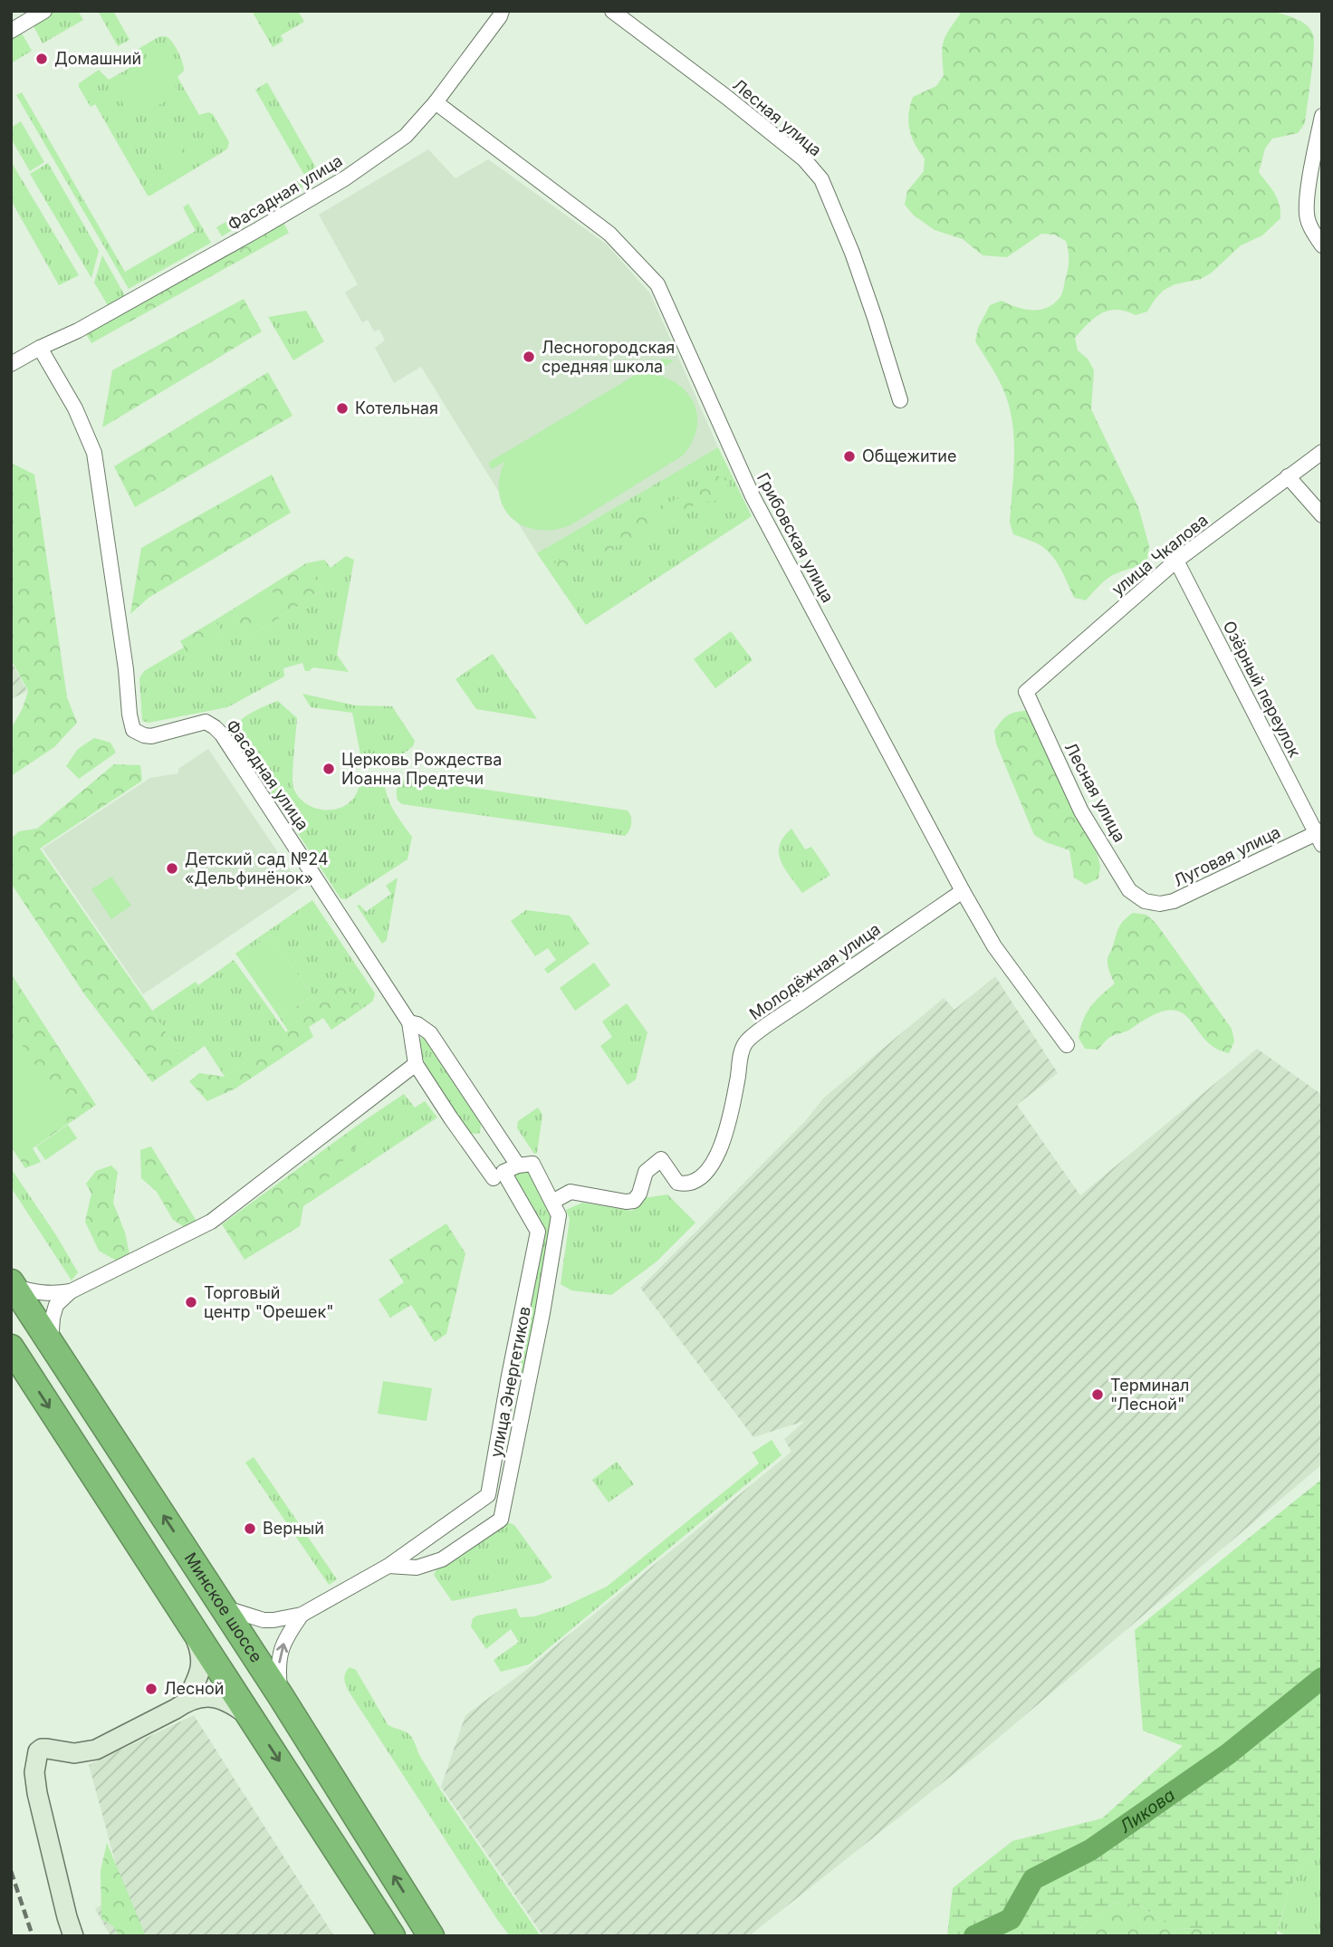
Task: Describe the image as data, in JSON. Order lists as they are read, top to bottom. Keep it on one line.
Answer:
{"streets":{"highway":["Минское шоссе"],"street":["Лесная улица","Фасадная улица","Грибовская улица","улица Чкалова","Озёрный переулок","Луговая улица","Молодёжная улица","улица Энергетиков"]},"crossings":[["Лесная улица","улица Чкалова"],["Лесная улица","Луговая улица"],["Фасадная улица","Грибовская улица"],["Грибовская улица","Молодёжная улица"],["улица Чкалова","Озёрный переулок"],["Озёрный переулок","Луговая улица"],["Молодёжная улица","улица Энергетиков"]],"water":["Ликова"],"places":["Домашний","Лесногородская средняя школа","Котельная","Общежитие","Церковь Рождества Иоанна Предтечи","Детский сад №24 «Дельфинёнок»","Торговый центр \"Орешек\"","Терминал \"Лесной\"","Верный","Лесной"]}
